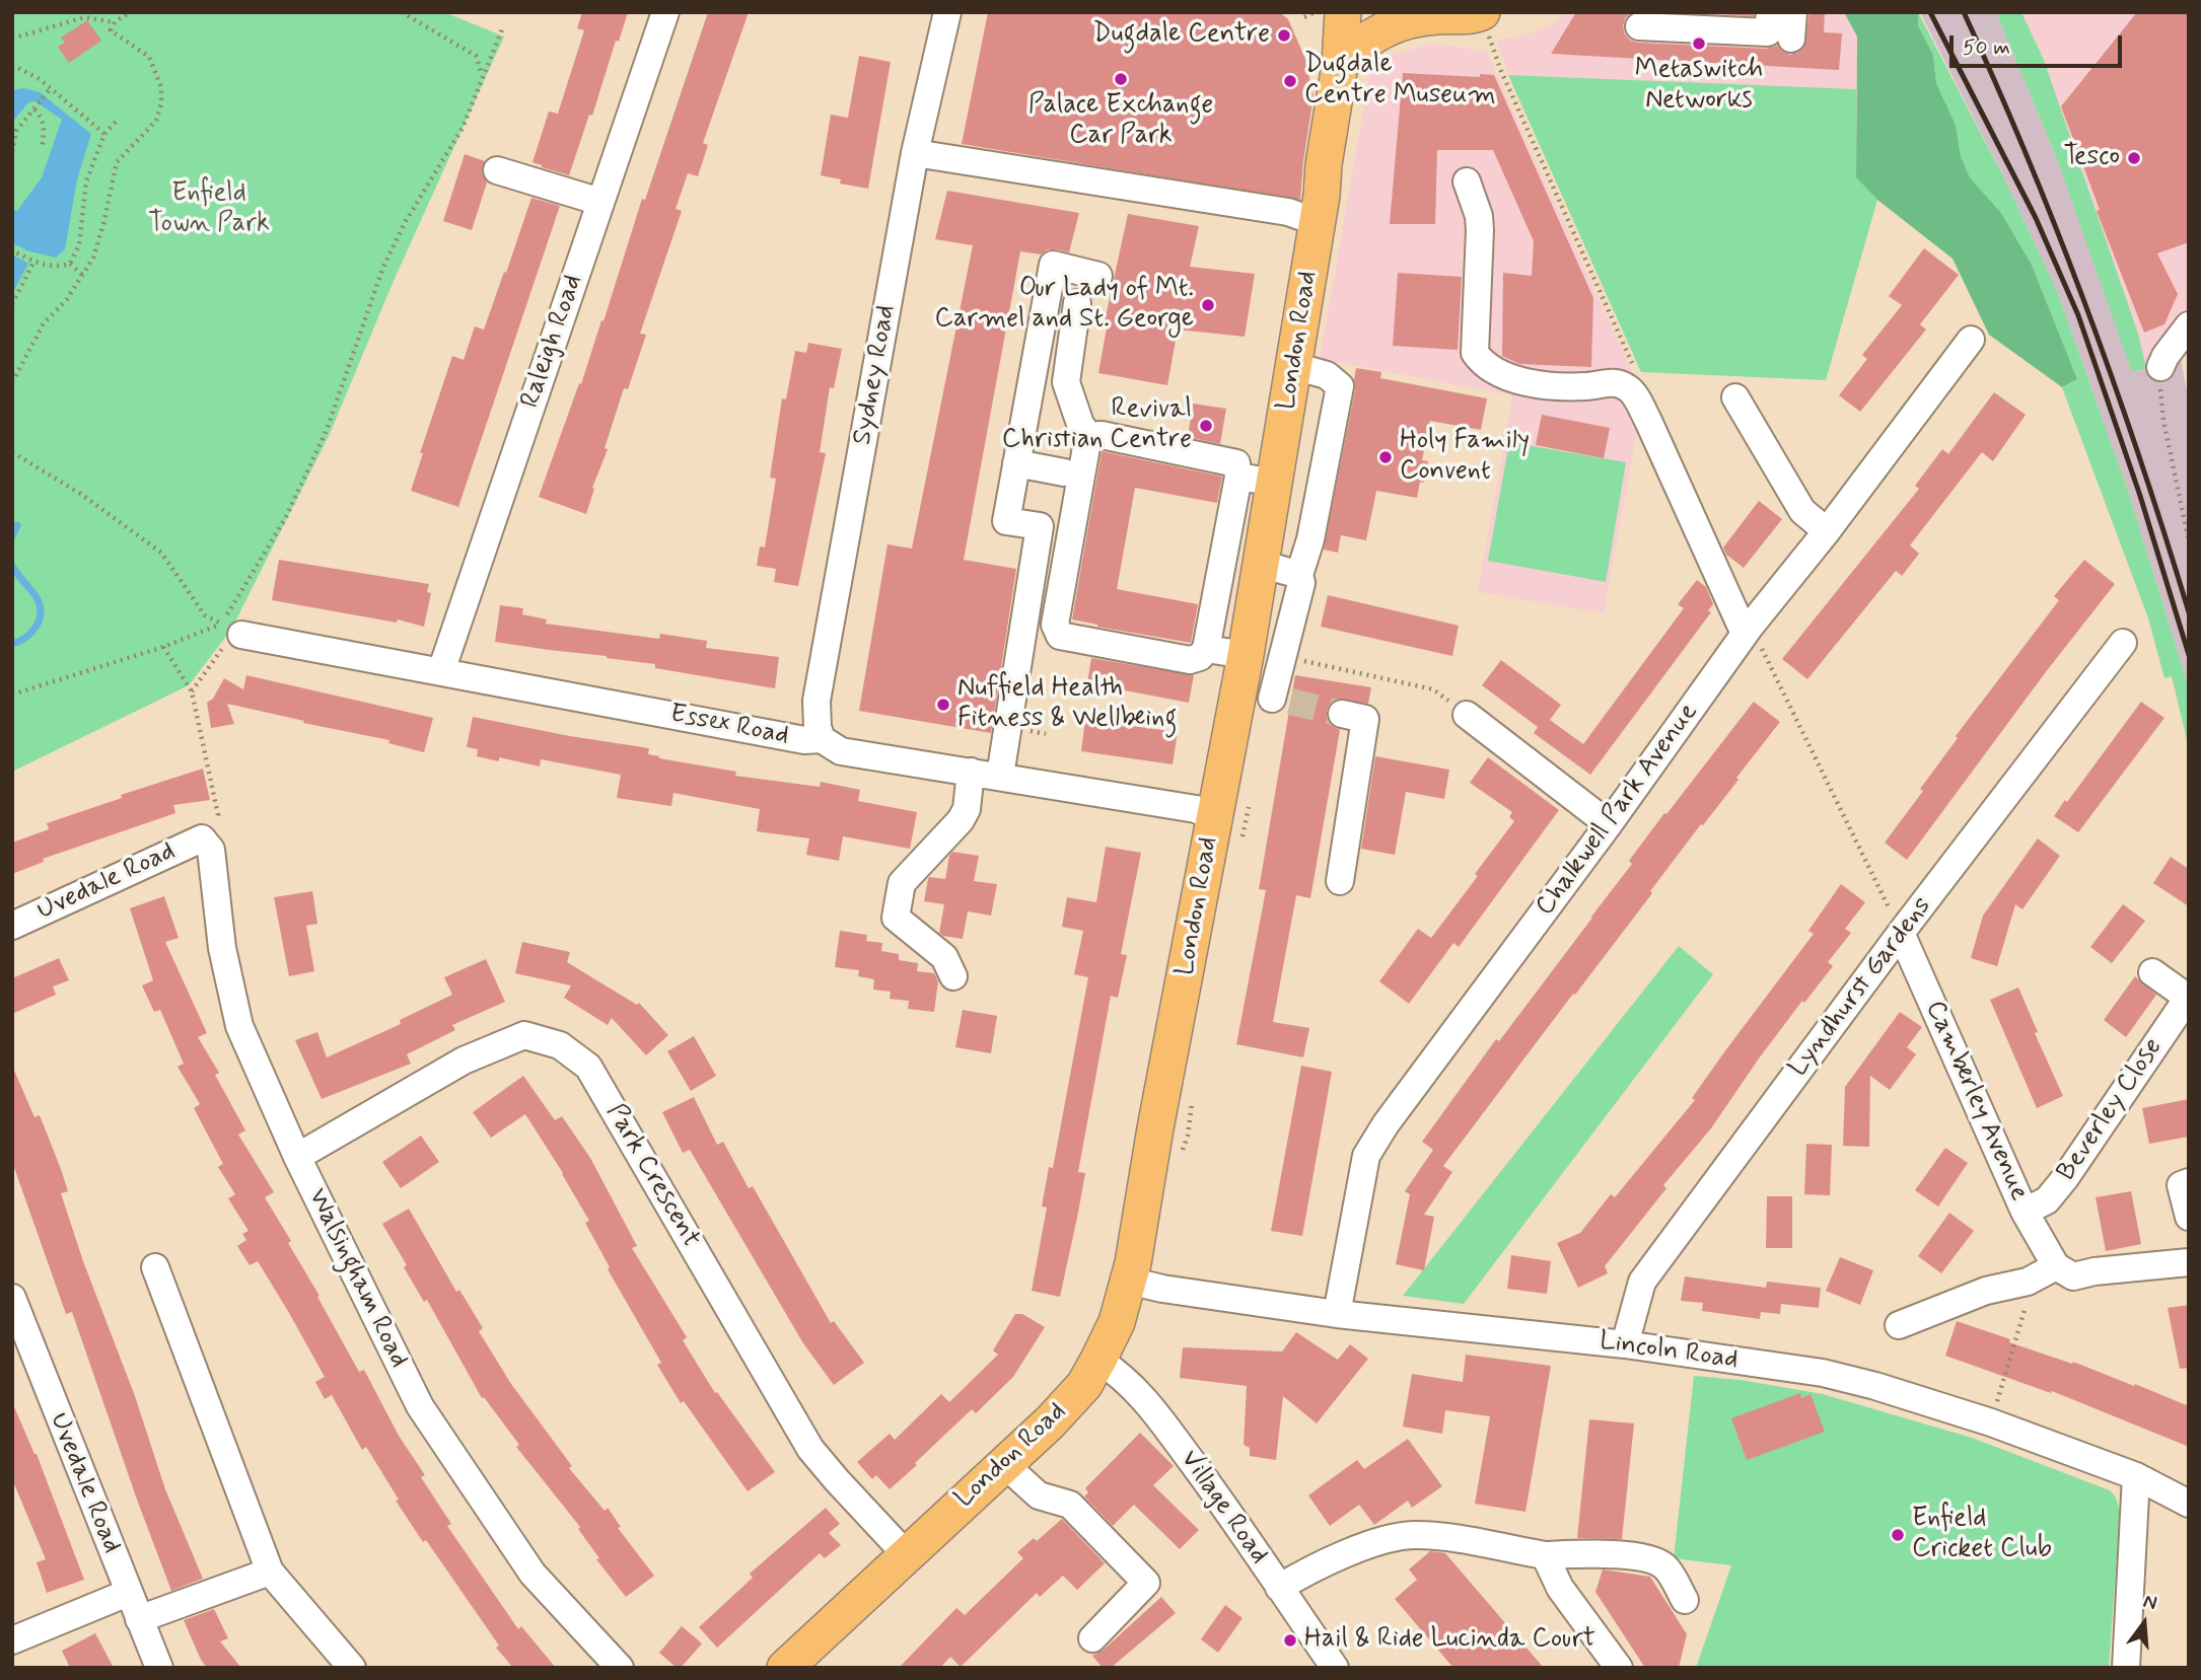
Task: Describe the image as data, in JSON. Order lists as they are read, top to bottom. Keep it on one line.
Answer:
{"streets":{"main road":["London Road"],"street":["Raleigh Road","Sydney Road","Essex Road","Chalkwell Park Avenue","Uvedale Road","Lyndhurst Gardens","Camberley Avenue","Beverley Close","Park Crescent","Walsingham Road","Lincoln Road","Village Road"]},"crossings":[["London Road","Essex Road"],["London Road","Park Crescent"],["London Road","Lincoln Road"],["London Road","Village Road"],["Raleigh Road","Essex Road"],["Sydney Road","Essex Road"],["Chalkwell Park Avenue","Lincoln Road"],["Uvedale Road","Walsingham Road"],["Lyndhurst Gardens","Camberley Avenue"],["Lyndhurst Gardens","Lincoln Road"],["Camberley Avenue","Beverley Close"],["Park Crescent","Walsingham Road"]],"parks":["Enfield Town Park"],"places":["Dugdale Centre","Metaswitch Networks","Palace Exchange Car Park","Dugdale Centre Museum","Tesco","Our Lady of Mt. Carmel and St. George","Revival Christian Centre","Holy Family Convent","Nuffield Health Fitness & Wellbeing","Enfield Cricket Club","Hail & Ride Lucinda Court"],"scale_bar":"50 m","north":"top"}
